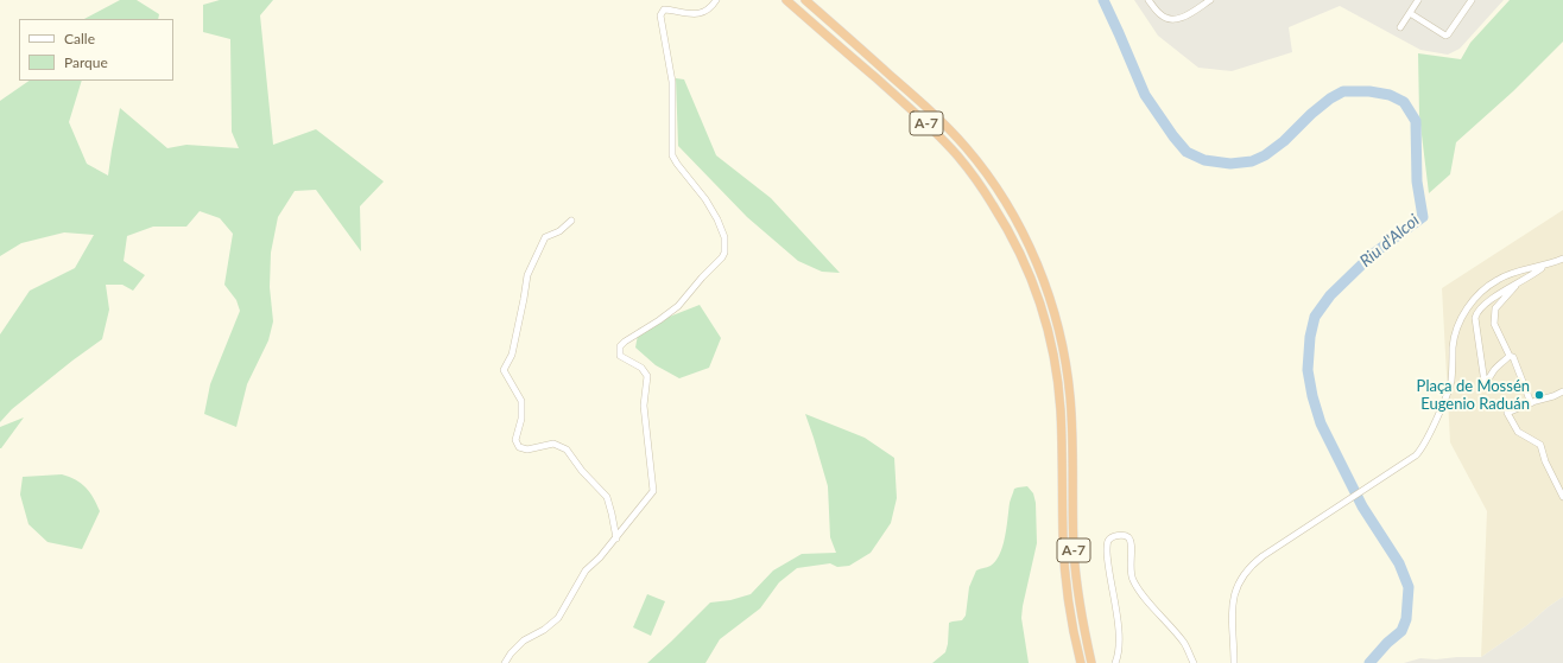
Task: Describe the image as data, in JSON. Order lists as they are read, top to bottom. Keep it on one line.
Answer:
{"streets":{"highway":["A-7"]},"water":["Riu d'Alcoi"],"places":["Plaça de Mossén Eugenio Raduán"],"legend":["Calle","Parque"]}
